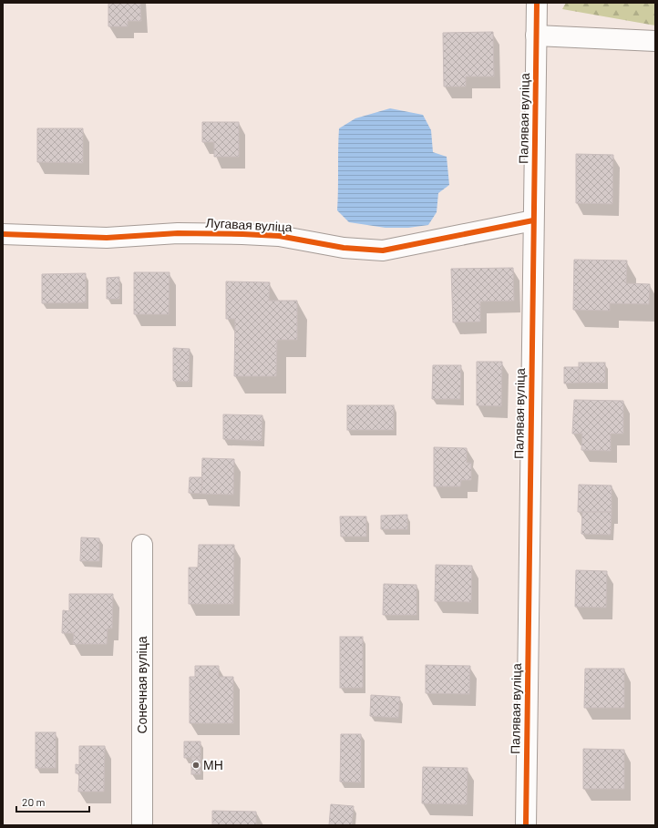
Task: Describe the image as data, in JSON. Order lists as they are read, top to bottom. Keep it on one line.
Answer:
{"streets":{"street":["Палявая вуліца","Лугавая вуліца","Сонечная вуліца"]},"crossings":[["Палявая вуліца","Лугавая вуліца"]],"places":["МН"],"scale_bar":"20 m"}
